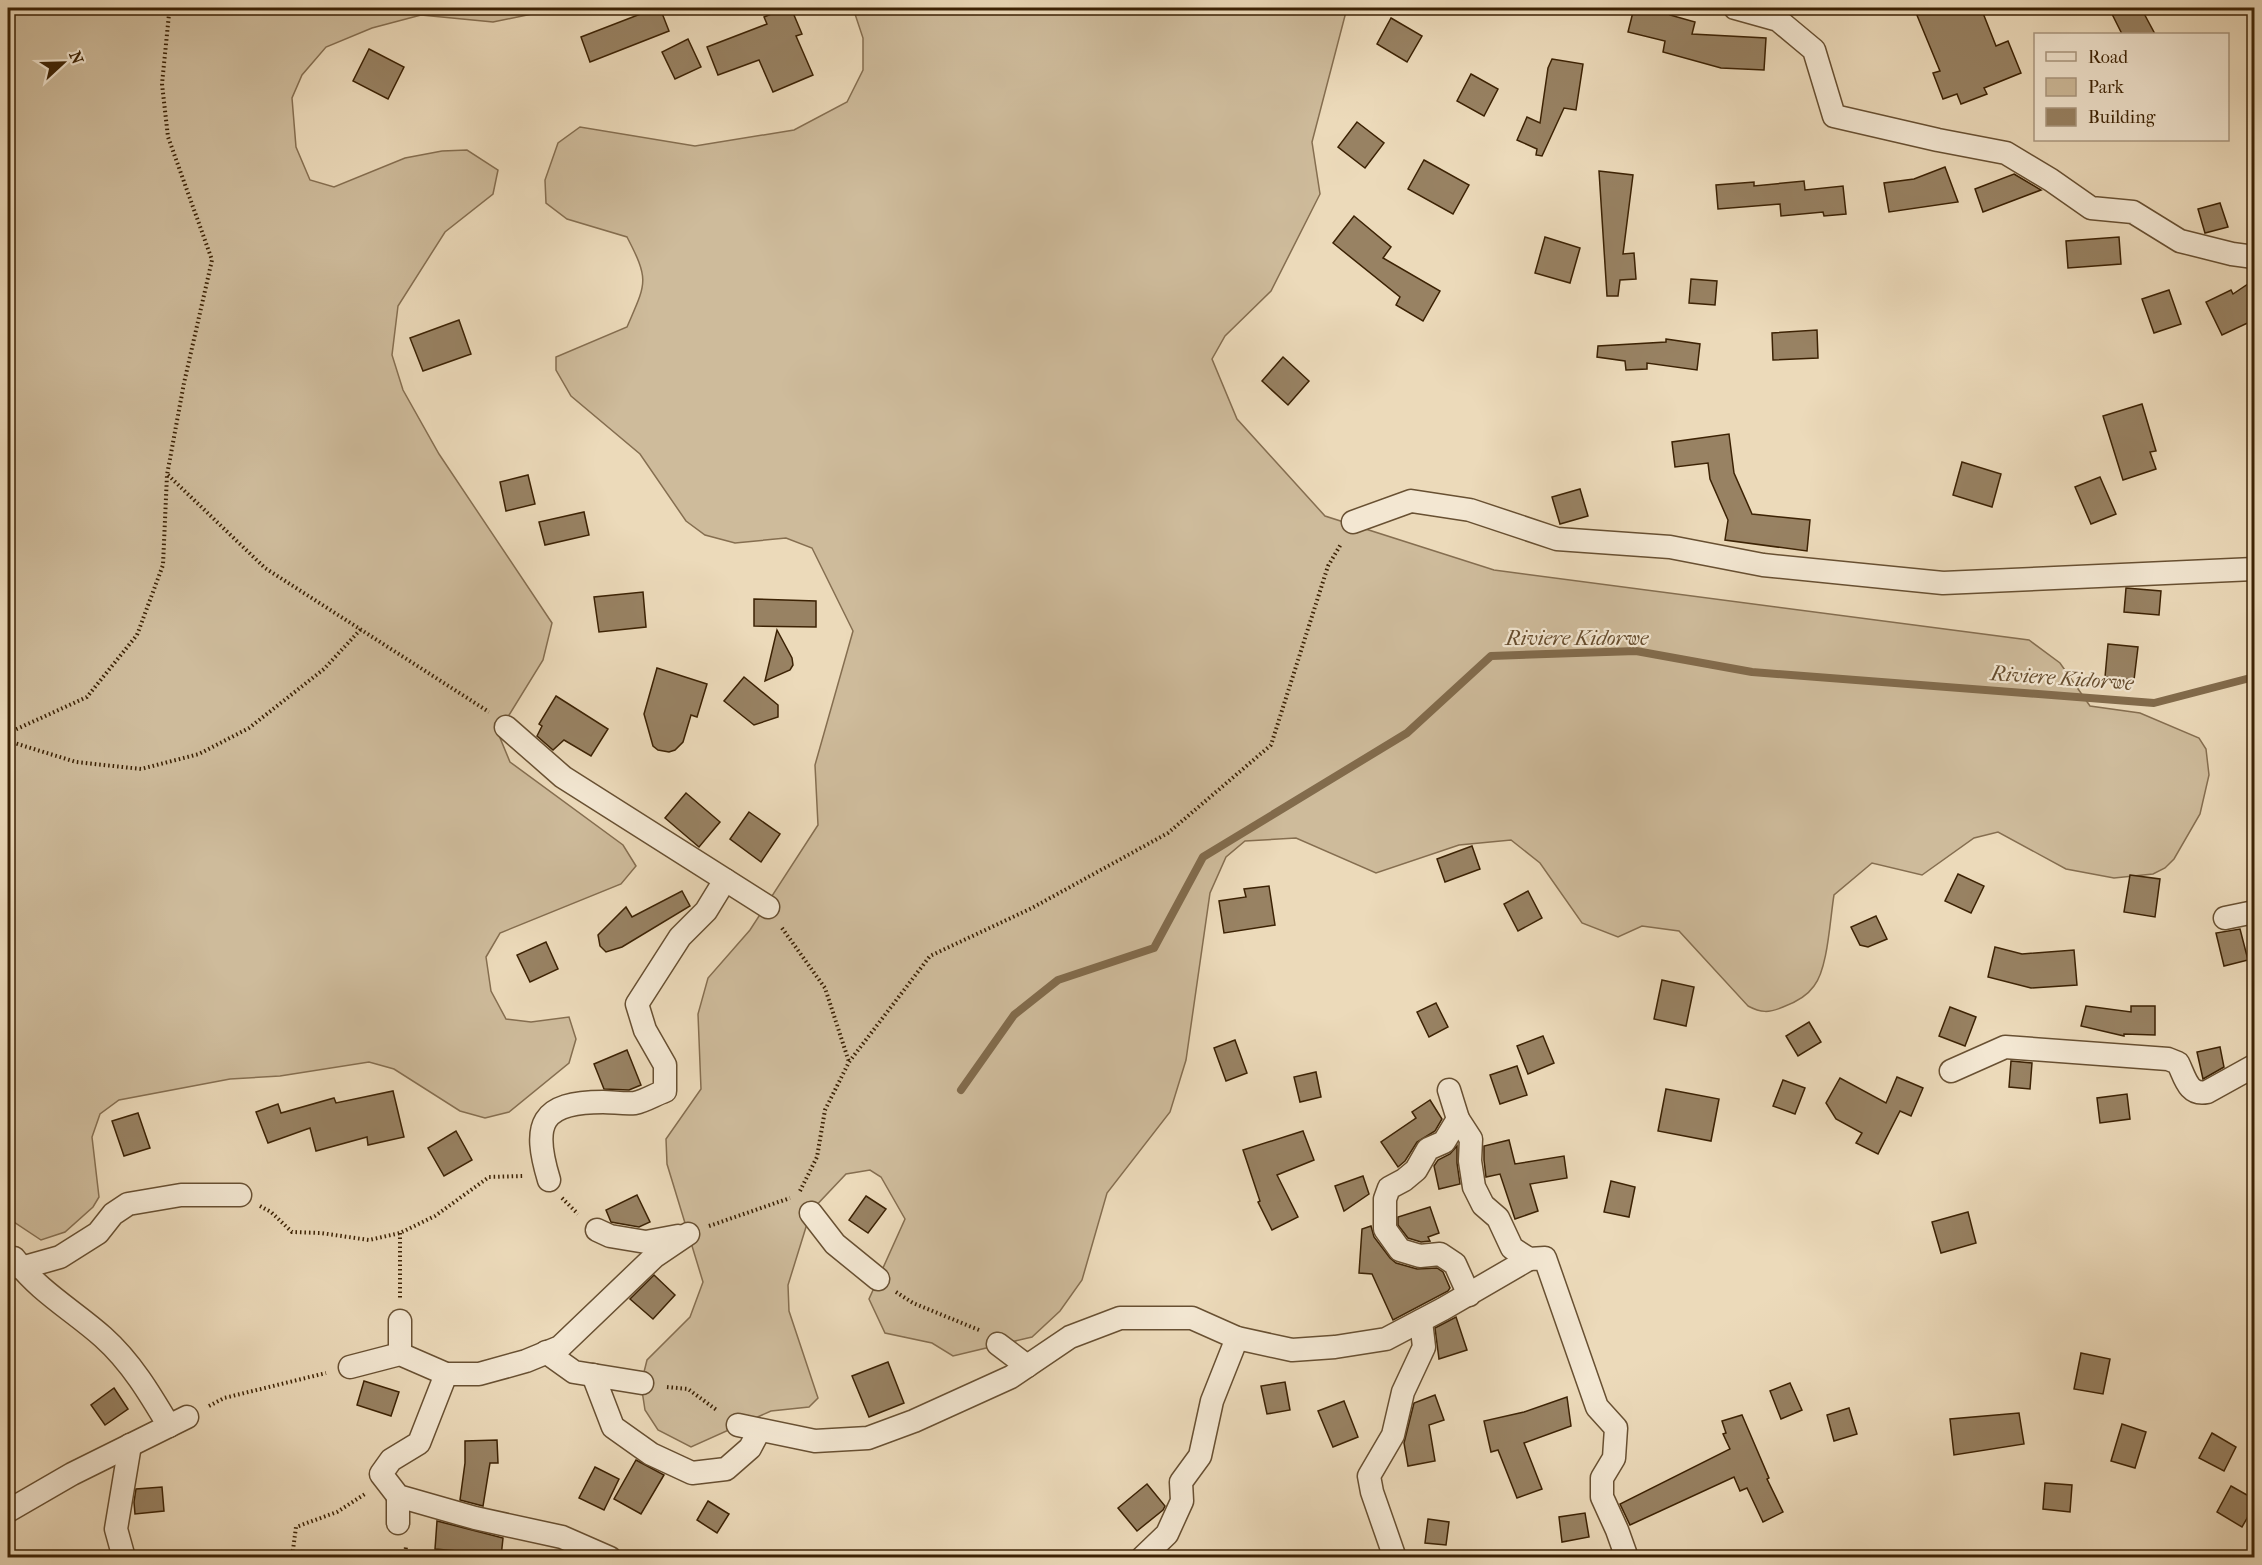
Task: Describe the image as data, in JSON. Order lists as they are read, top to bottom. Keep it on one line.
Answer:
{"water":["Riviere Kidorwe"],"legend":["Road","Park","Building"],"north":"right"}
